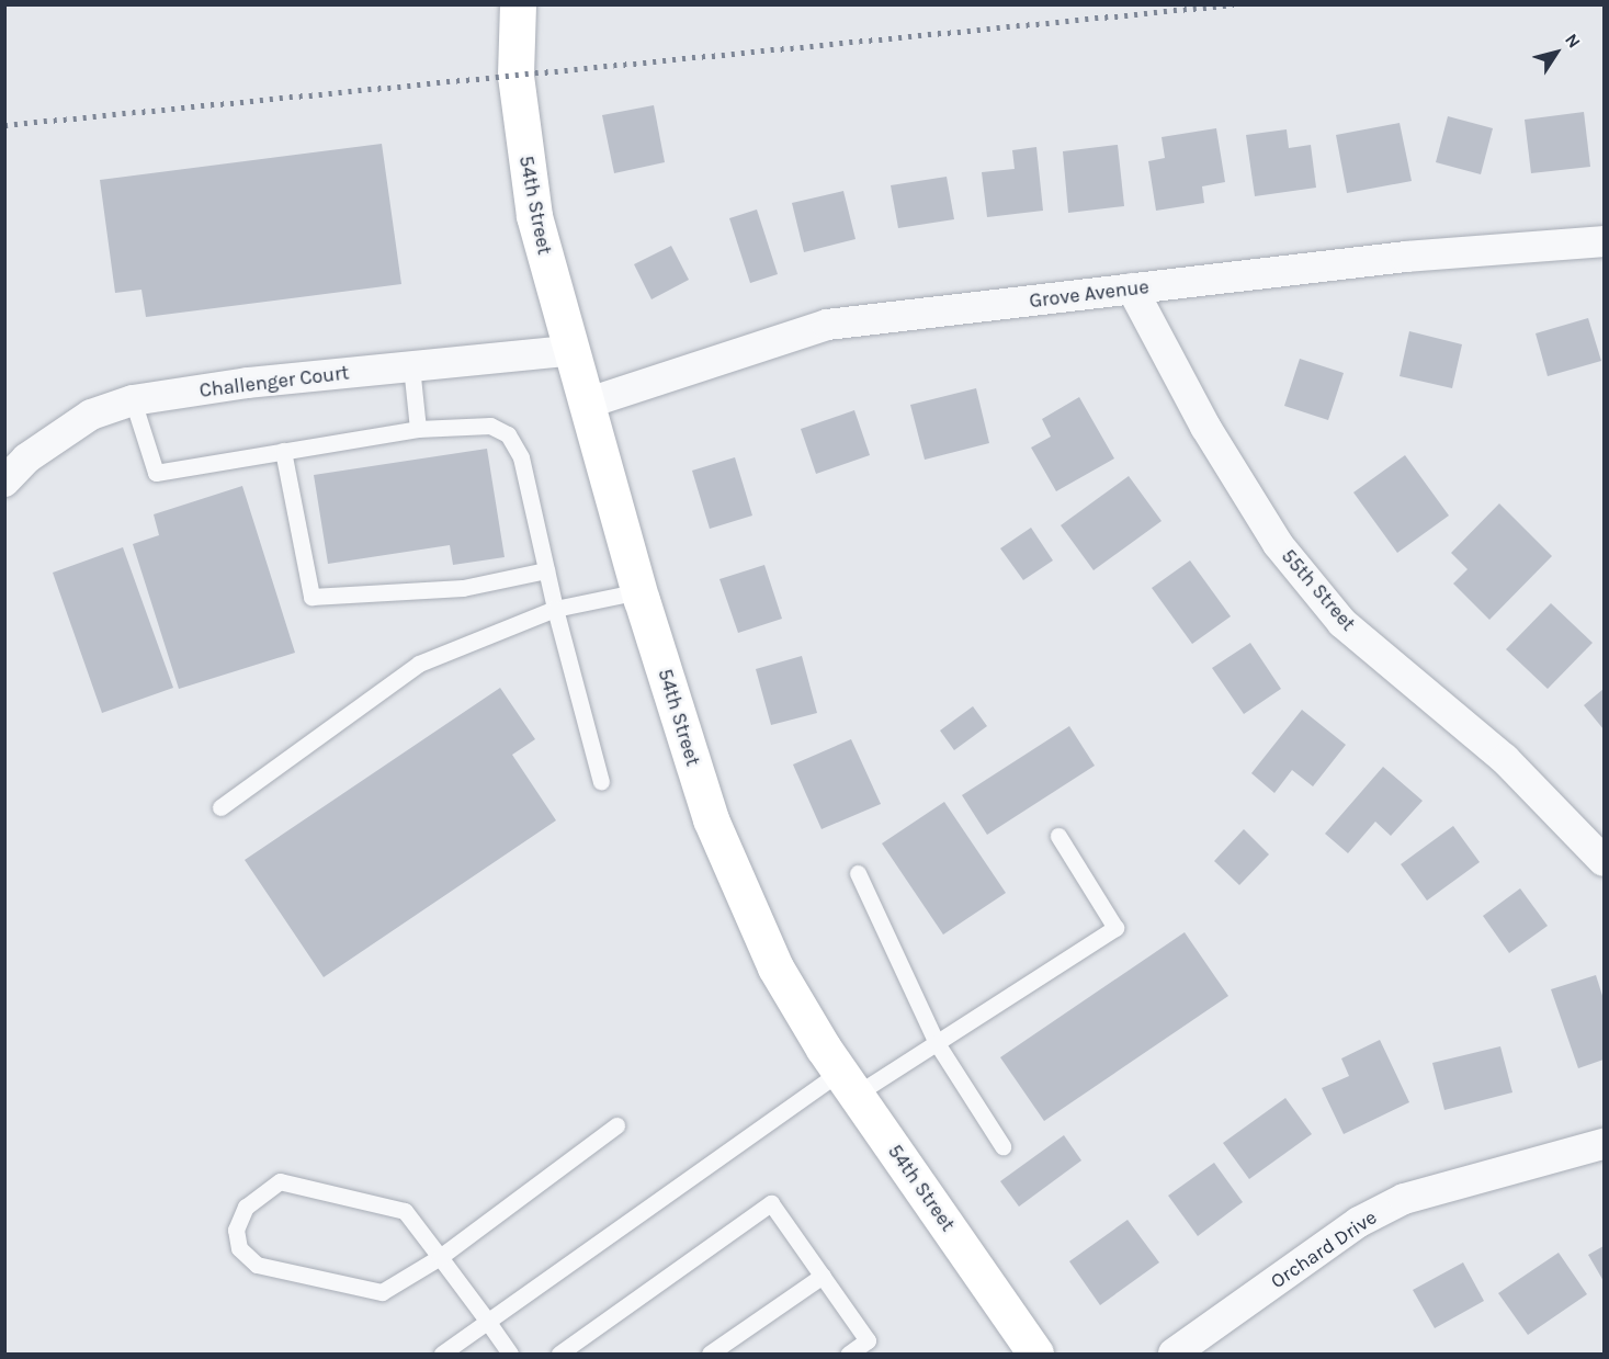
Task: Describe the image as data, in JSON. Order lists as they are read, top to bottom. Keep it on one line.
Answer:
{"streets":{"main road":["54th Street"],"street":["Grove Avenue","Challenger Court","55th Street","Orchard Drive"]},"crossings":[["54th Street","Grove Avenue"],["54th Street","Challenger Court"],["Grove Avenue","55th Street"]],"north":"top right"}
